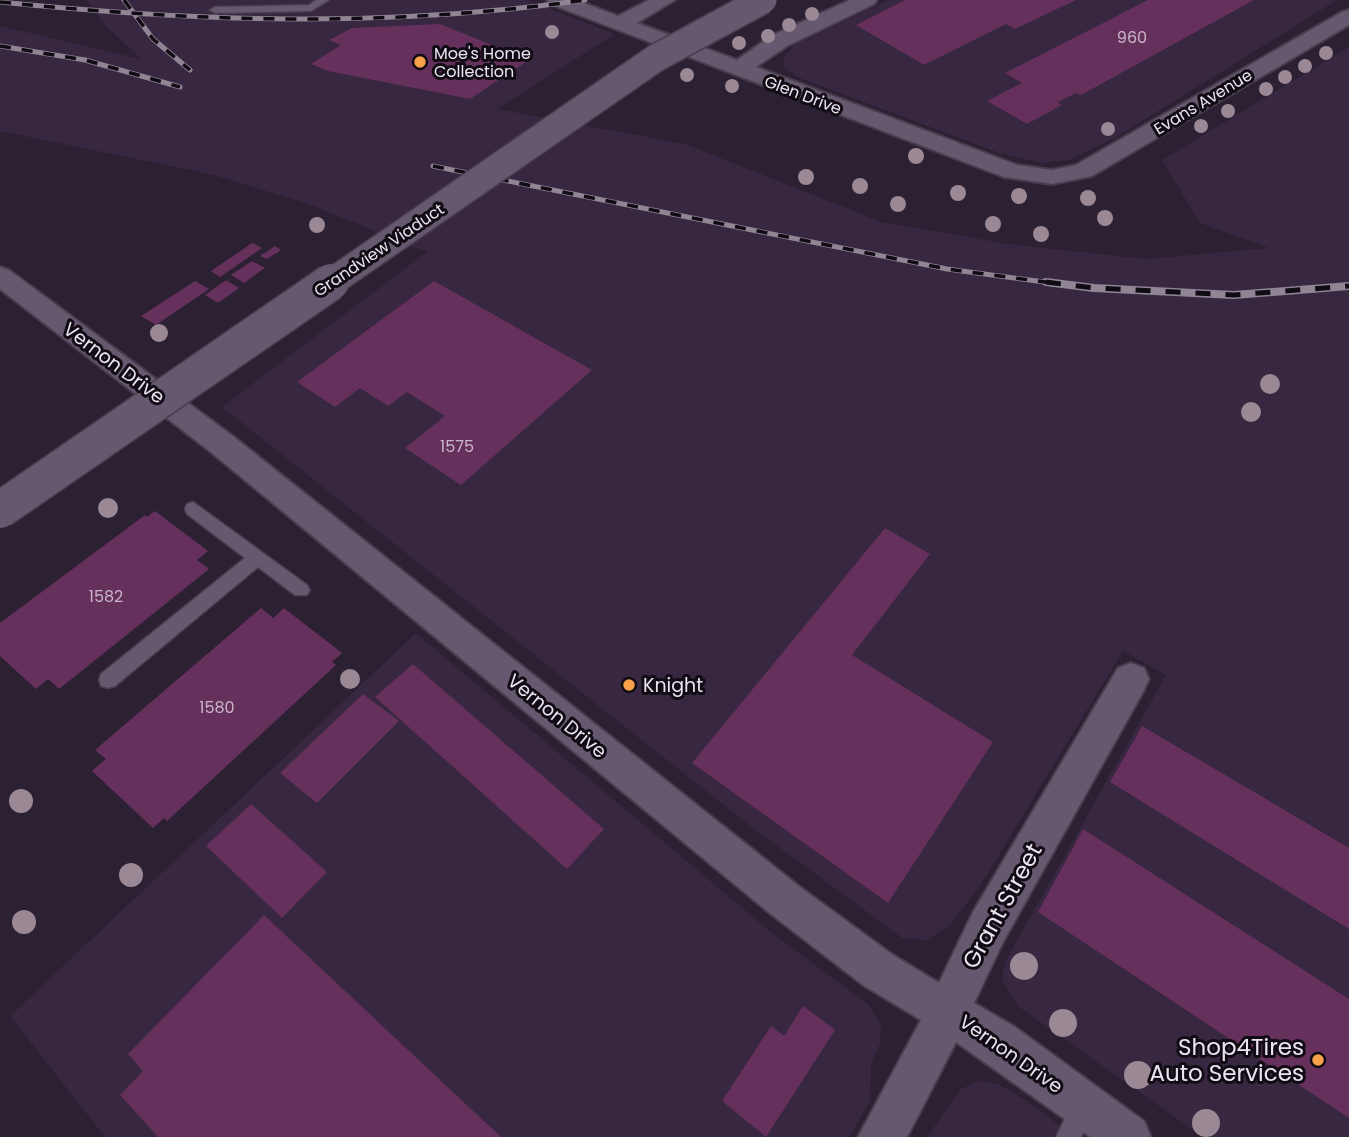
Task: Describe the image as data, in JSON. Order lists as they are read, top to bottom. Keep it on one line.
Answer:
{"streets":{"main road":["Grandview Viaduct"],"street":["Glen Drive","Evans Avenue","Vernon Drive","Grant Street"]},"crossings":[["Glen Drive","Evans Avenue"],["Vernon Drive","Grant Street"]],"places":["Moe's Home Collection","Knight","Shop4Tires Auto Services"],"house_numbers":["960","1575","1582","1580"]}
